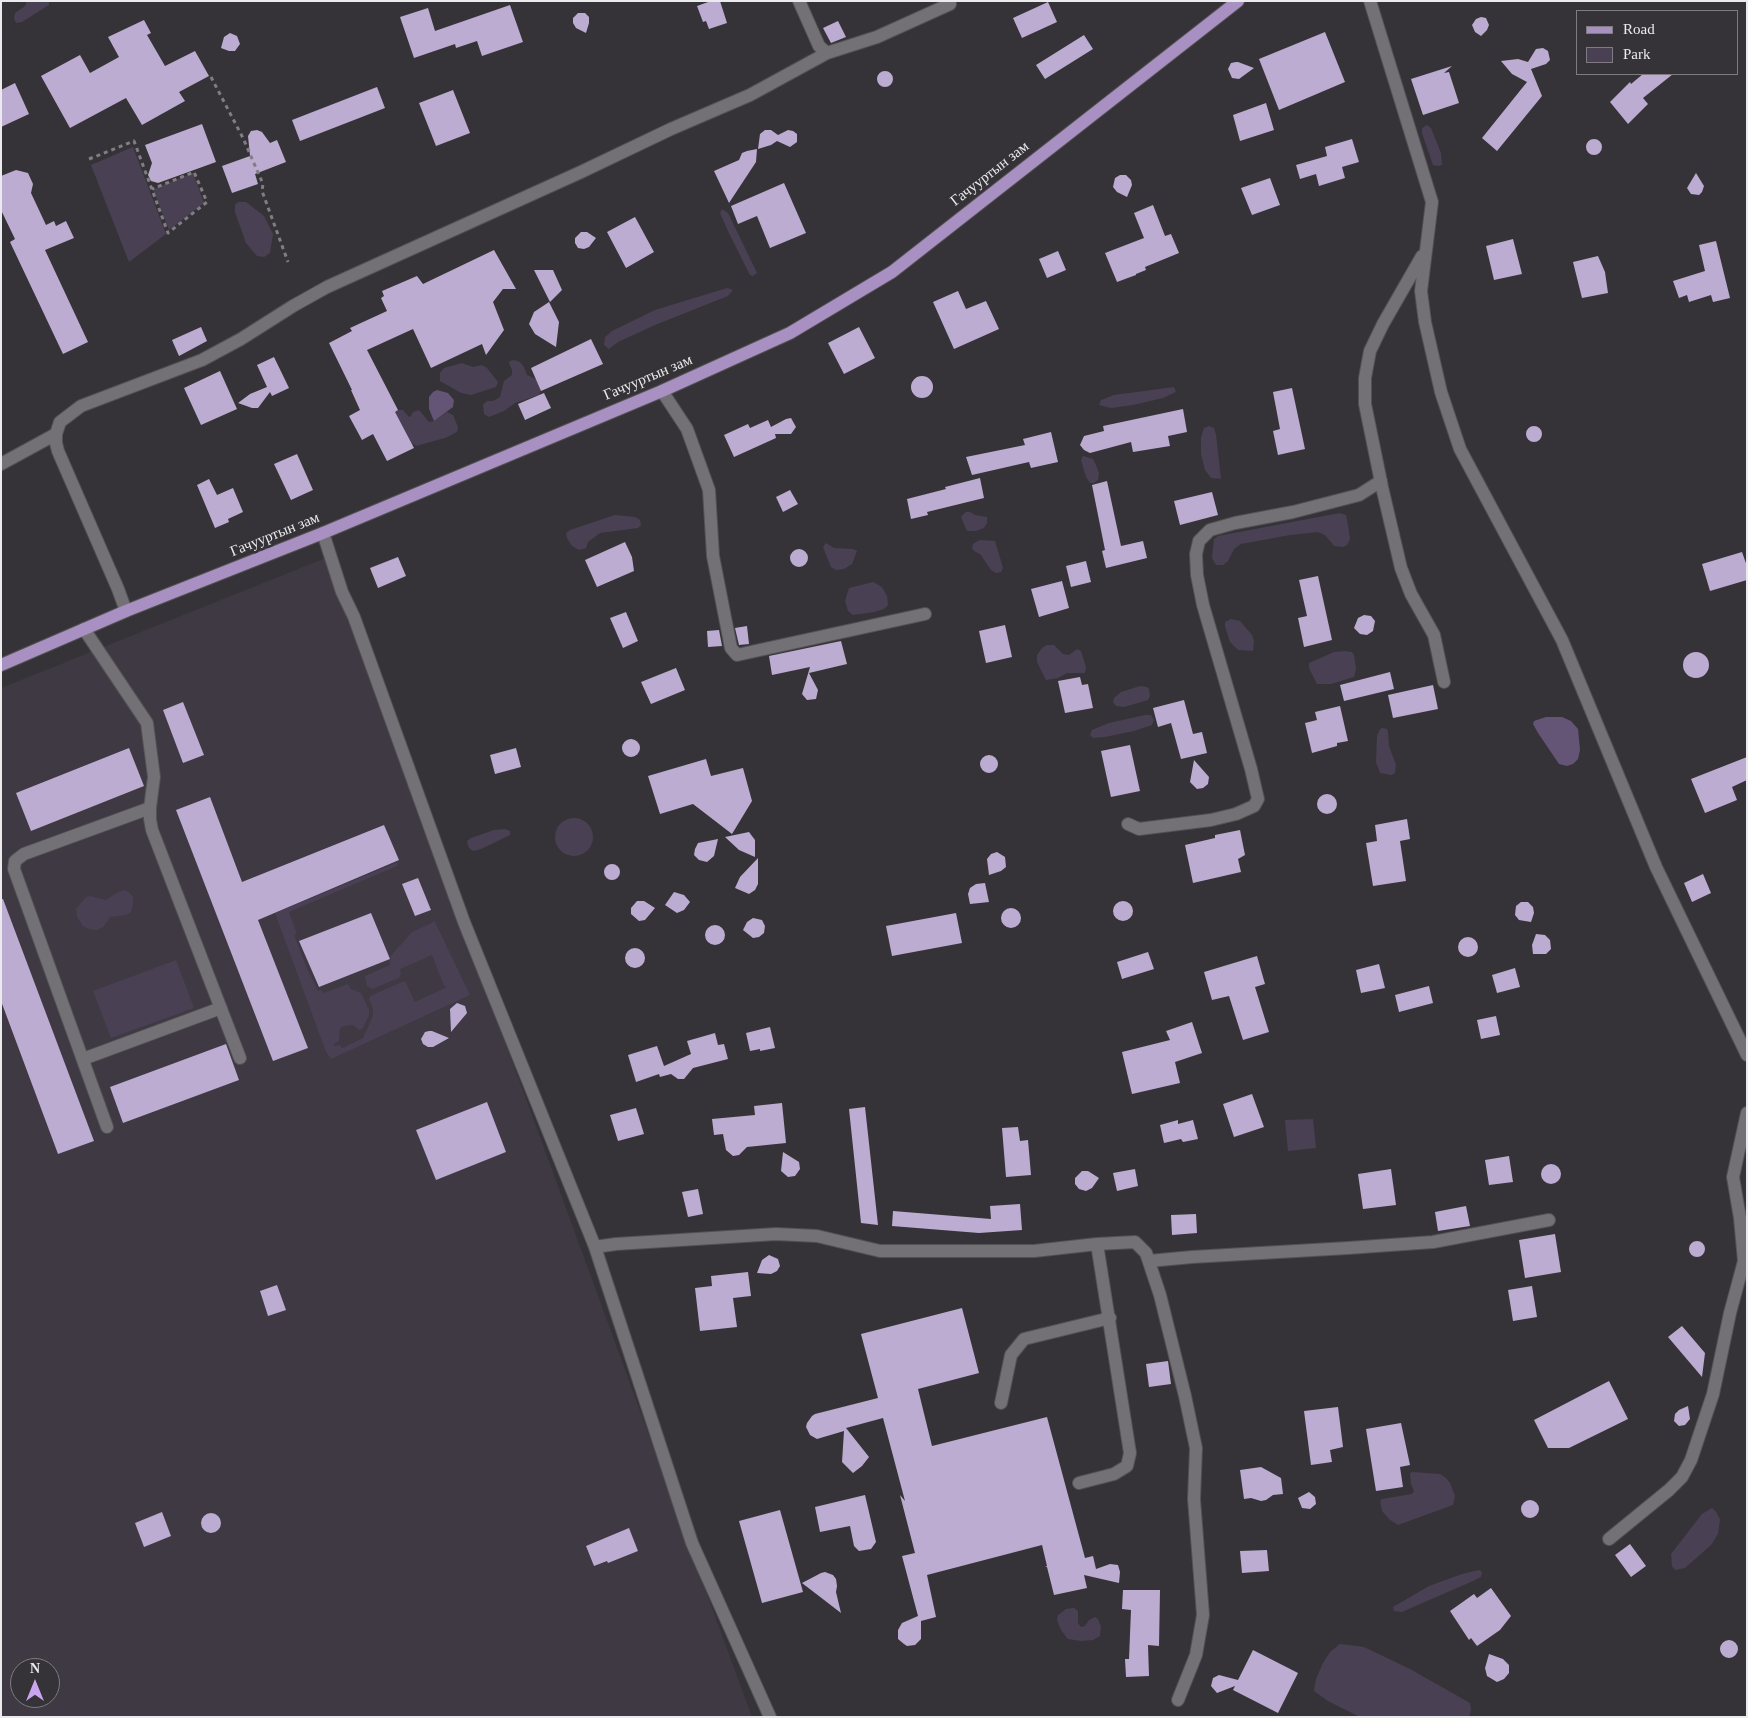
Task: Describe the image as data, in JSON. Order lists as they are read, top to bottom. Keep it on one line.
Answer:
{"streets":{"main road":["Гачууртын зам"]},"legend":["Road","Park"],"north":"top"}
